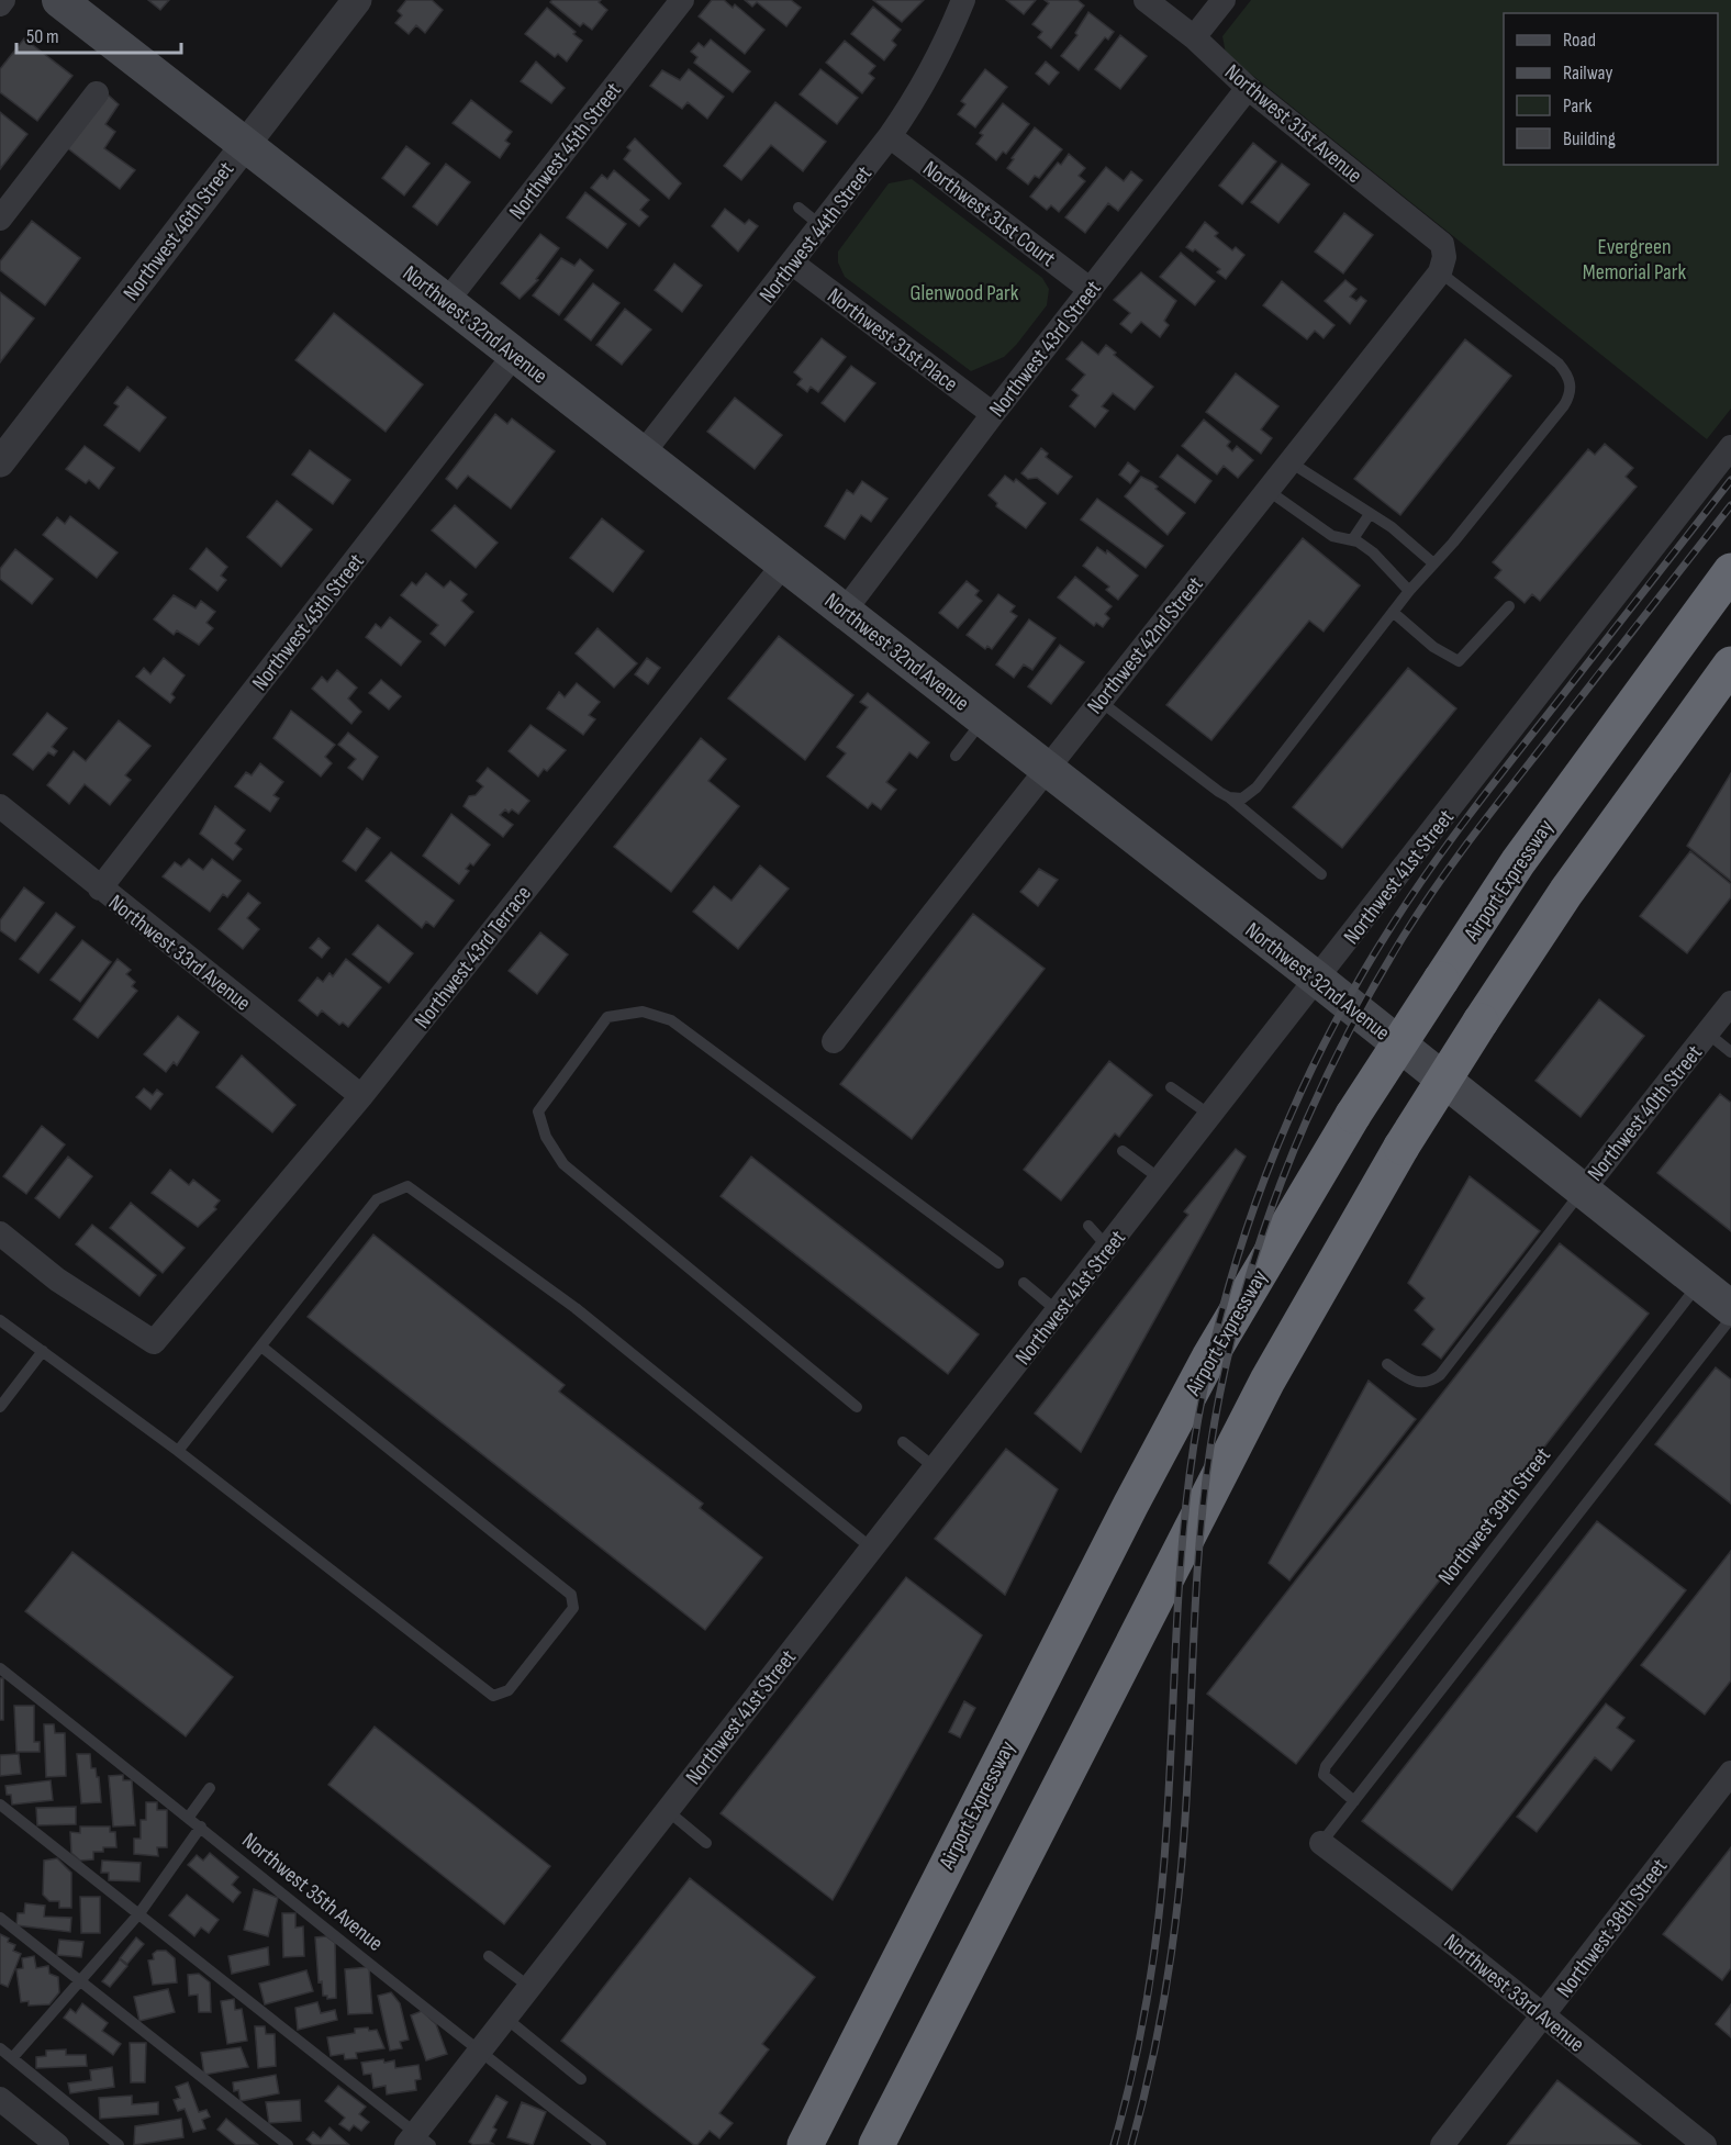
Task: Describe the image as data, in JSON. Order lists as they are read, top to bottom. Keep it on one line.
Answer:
{"streets":{"highway":["Airport Expressway"],"main road":["Northwest 32nd Avenue"],"street":["Northwest 31st Avenue","Northwest 45th Street","Northwest 31st Court","Northwest 46th Street","Northwest 44th Street","Northwest 31st Place","Northwest 43rd Street","Northwest 42nd Street","Northwest 41st Street","Northwest 33rd Avenue","Northwest 43rd Terrace","Northwest 40th Street","Northwest 38th Street"],"lane":["Northwest 39th Street","Northwest 35th Avenue"]},"crossings":[["Northwest 31st Avenue","Northwest 43rd Street"],["Northwest 31st Avenue","Northwest 42nd Street"],["Northwest 45th Street","Northwest 32nd Avenue"],["Northwest 45th Street","Northwest 33rd Avenue"],["Northwest 31st Court","Northwest 44th Street"],["Northwest 31st Court","Northwest 43rd Street"],["Northwest 46th Street","Northwest 32nd Avenue"],["Northwest 44th Street","Northwest 32nd Avenue"],["Northwest 44th Street","Northwest 31st Place"],["Northwest 32nd Avenue","Northwest 43rd Street"],["Northwest 32nd Avenue","Northwest 42nd Street"],["Northwest 32nd Avenue","Northwest 41st Street"],["Northwest 32nd Avenue","Northwest 43rd Terrace"],["Northwest 32nd Avenue","Northwest 40th Street"],["Northwest 32nd Avenue","Northwest 39th Street"],["Northwest 31st Place","Northwest 43rd Street"],["Northwest 41st Street","Northwest 35th Avenue"],["Northwest 33rd Avenue","Northwest 43rd Terrace"],["Northwest 33rd Avenue","Northwest 38th Street"]],"parks":["Evergreen Memorial Park","Glenwood Park"],"legend":["Road","Railway","Park","Building"],"scale_bar":"50 m"}
